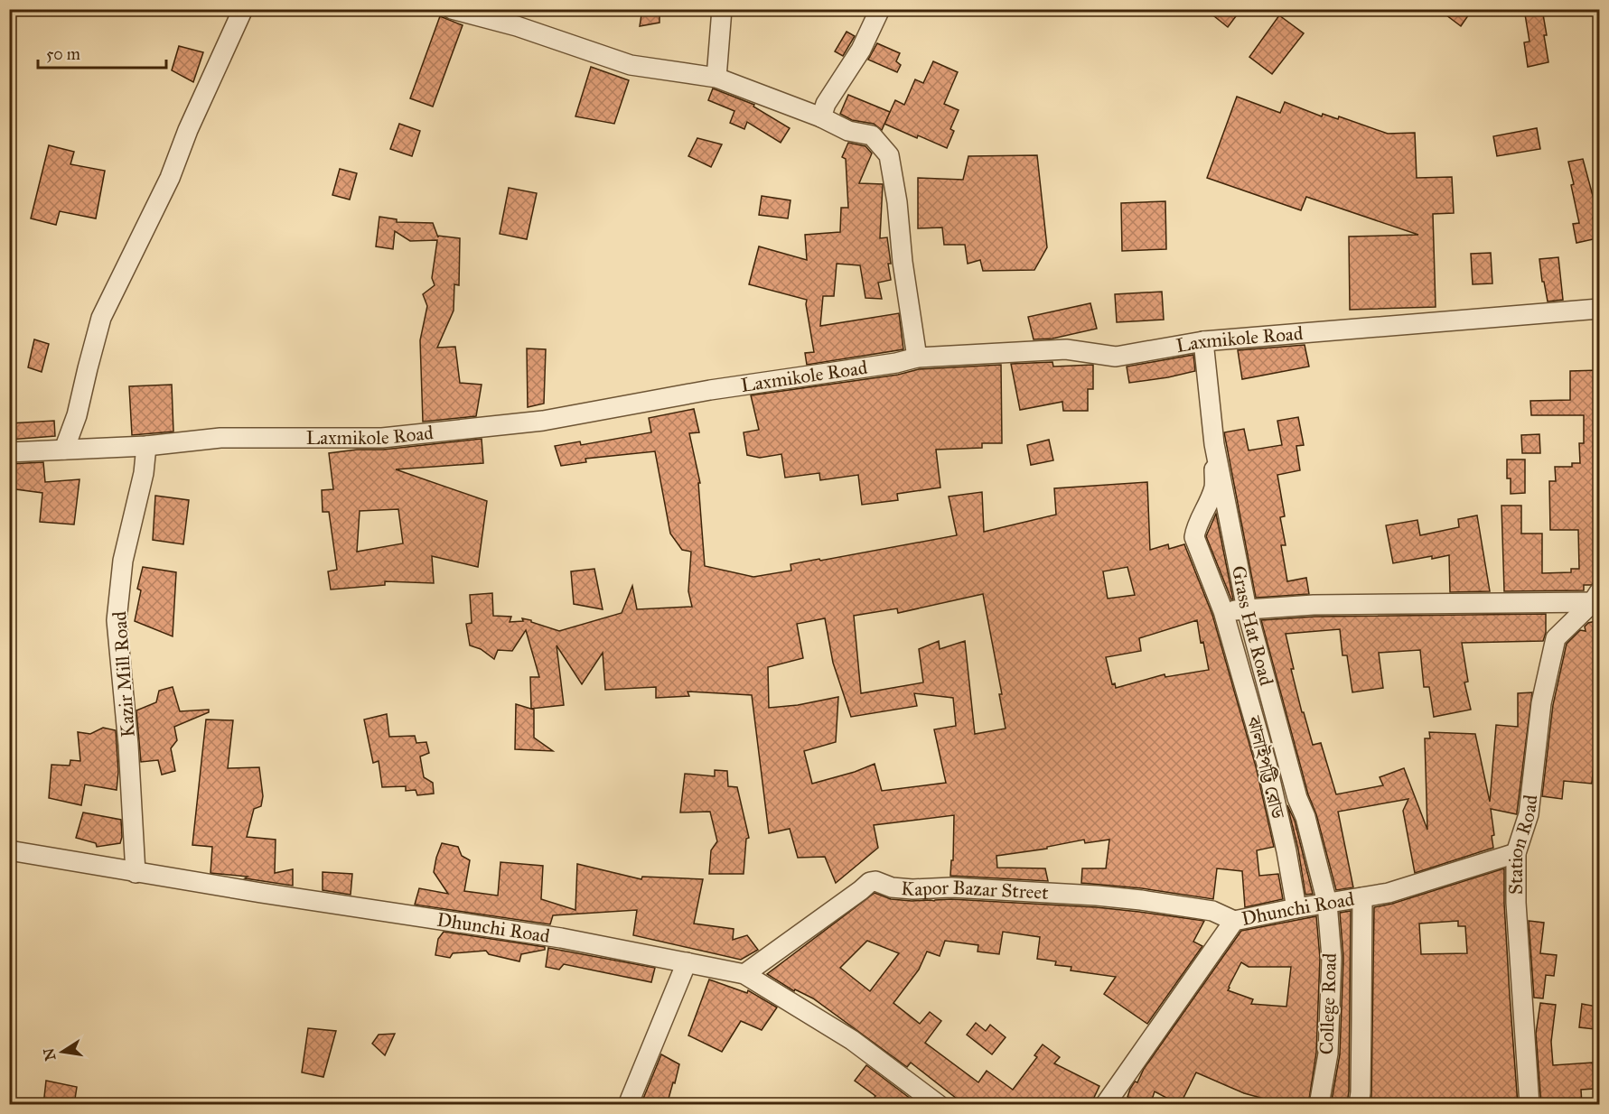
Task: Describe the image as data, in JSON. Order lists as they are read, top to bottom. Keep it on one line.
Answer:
{"streets":{"street":["Laxmikole Road","Grass Hat Road","Kazir Mill Road","ঝালাইপট্টি রোড","Station Road","Kapor Bazar Street","Dhunchi Road","College Road"]},"crossings":[["Laxmikole Road","Grass Hat Road"],["Laxmikole Road","Kazir Mill Road"],["Grass Hat Road","ঝালাইপট্টি রোড"],["Grass Hat Road","Dhunchi Road"],["Grass Hat Road","College Road"],["Kazir Mill Road","Dhunchi Road"],["ঝালাইপট্টি রোড","Dhunchi Road"],["Station Road","Dhunchi Road"],["Kapor Bazar Street","Dhunchi Road"],["Dhunchi Road","College Road"]],"scale_bar":"50 m","north":"left"}
